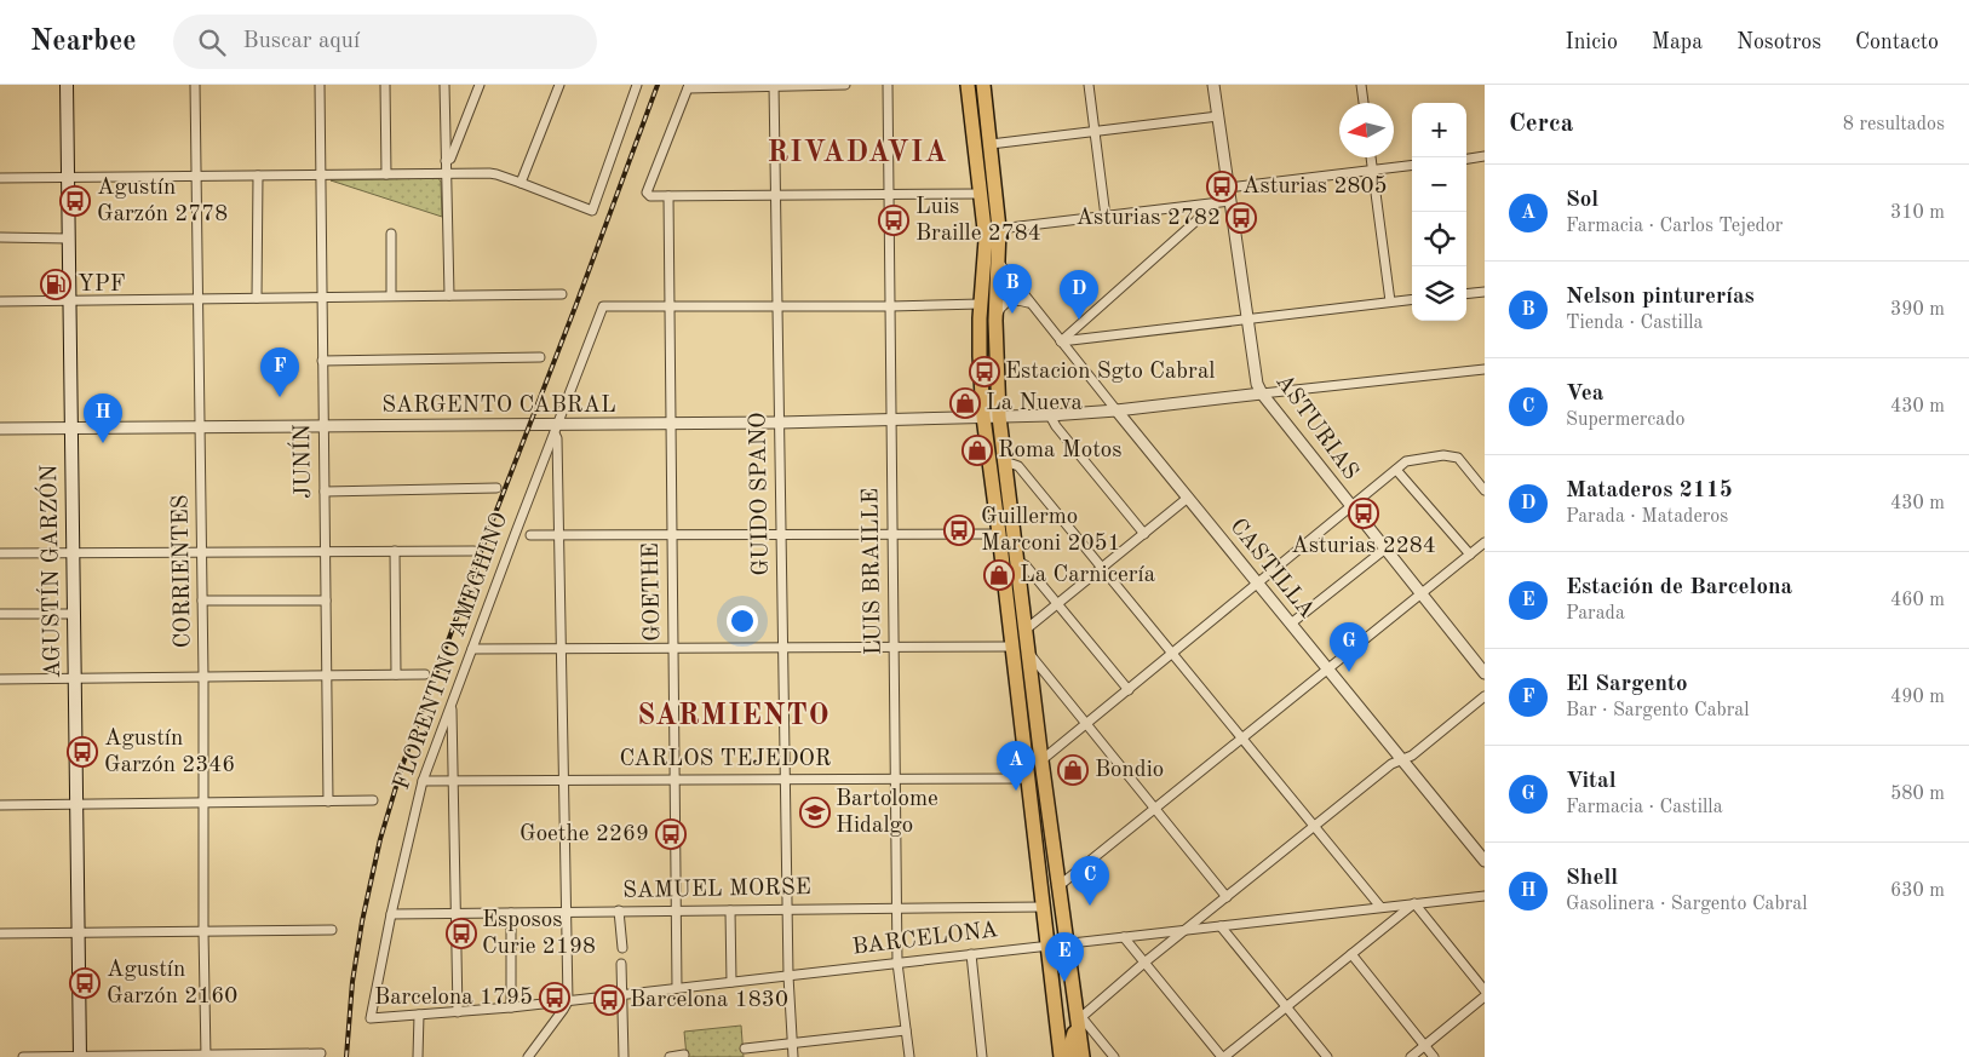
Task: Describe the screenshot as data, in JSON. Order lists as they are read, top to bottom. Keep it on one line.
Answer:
{"streets":{"main road":["AGUSTÍN GARZÓN"],"street":["SARGENTO CABRAL","ASTURIAS","JUNÍN","GUIDO SPANO","CASTILLA","CORRIENTES","LUIS BRAILLE","GOETHE","FLORENTINO AMEGHINO","CARLOS TEJEDOR","SAMUEL MORSE","BARCELONA"]},"crossings":[["SARGENTO CABRAL","ASTURIAS"],["SARGENTO CABRAL","JUNÍN"],["SARGENTO CABRAL","GUIDO SPANO"],["SARGENTO CABRAL","CASTILLA"],["SARGENTO CABRAL","AGUSTÍN GARZÓN"],["SARGENTO CABRAL","CORRIENTES"],["SARGENTO CABRAL","LUIS BRAILLE"],["SARGENTO CABRAL","GOETHE"],["SARGENTO CABRAL","FLORENTINO AMEGHINO"],["GUIDO SPANO","CARLOS TEJEDOR"],["GUIDO SPANO","SAMUEL MORSE"],["GUIDO SPANO","BARCELONA"],["LUIS BRAILLE","CARLOS TEJEDOR"],["LUIS BRAILLE","SAMUEL MORSE"],["LUIS BRAILLE","BARCELONA"],["GOETHE","FLORENTINO AMEGHINO"],["GOETHE","CARLOS TEJEDOR"],["GOETHE","SAMUEL MORSE"],["GOETHE","BARCELONA"],["FLORENTINO AMEGHINO","CARLOS TEJEDOR"],["FLORENTINO AMEGHINO","SAMUEL MORSE"],["FLORENTINO AMEGHINO","BARCELONA"]],"districts":["RIVADAVIA","SARMIENTO"],"places":{"bus stop":["Asturias 2805","Agustín Garzón 2778","Asturias 2782","Luis Braille 2784","Estacion Sgto Cabral","Asturias 2284","Guillermo Marconi 2051","Agustín Garzón 2346","Goethe 2269","Esposos Curie 2198","Agustín Garzón 2160","Barcelona 1795","Barcelona 1830"],"fuel station":["YPF"],"shop":["La Nueva","Roma Motos","La Carnicería","Bondio"],"school or university":["Bartolome Hidalgo"]},"north":"left","page":{"header":"Nearbee","search":"Buscar aquí","nav":["Inicio","Mapa","Nosotros","Contacto"],"heading":["Cerca","8 resultados"],"map_buttons":["+","−"],"list":[{"mark":"A","name":"Sol","note":"Farmacia · Carlos Tejedor","value":"310 m"},{"mark":"B","name":"Nelson pinturerías","note":"Tienda · Castilla","value":"390 m"},{"mark":"C","name":"Vea","note":"Supermercado","value":"430 m"},{"mark":"D","name":"Mataderos 2115","note":"Parada · Mataderos","value":"430 m"},{"mark":"E","name":"Estación de Barcelona","note":"Parada","value":"460 m"},{"mark":"F","name":"El Sargento","note":"Bar · Sargento Cabral","value":"490 m"},{"mark":"G","name":"Vital","note":"Farmacia · Castilla","value":"580 m"},{"mark":"H","name":"Shell","note":"Gasolinera · Sargento Cabral","value":"630 m"}],"pins":["B","D","F","H","G","A","C","E"]}}
